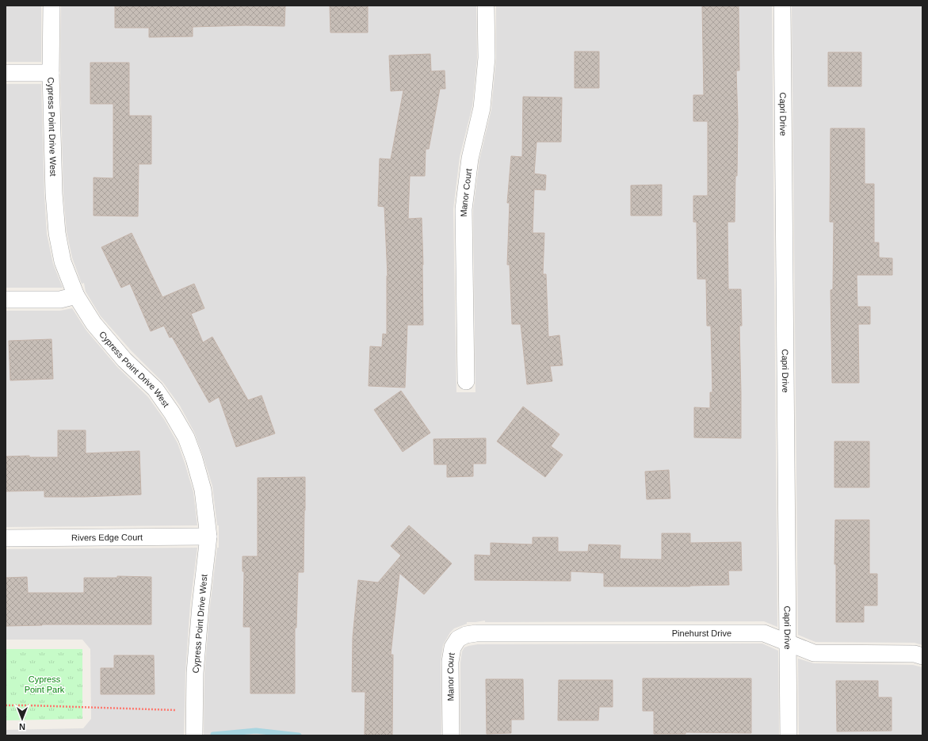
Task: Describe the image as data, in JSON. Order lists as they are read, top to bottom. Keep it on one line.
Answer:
{"streets":{"street":["Capri Drive","Cypress Point Drive West","Manor Court","Rivers Edge Court","Pinehurst Drive"]},"crossings":[["Capri Drive","Pinehurst Drive"],["Cypress Point Drive West","Rivers Edge Court"],["Manor Court","Pinehurst Drive"]],"parks":["Cypress Point Park"],"north":"bottom"}
